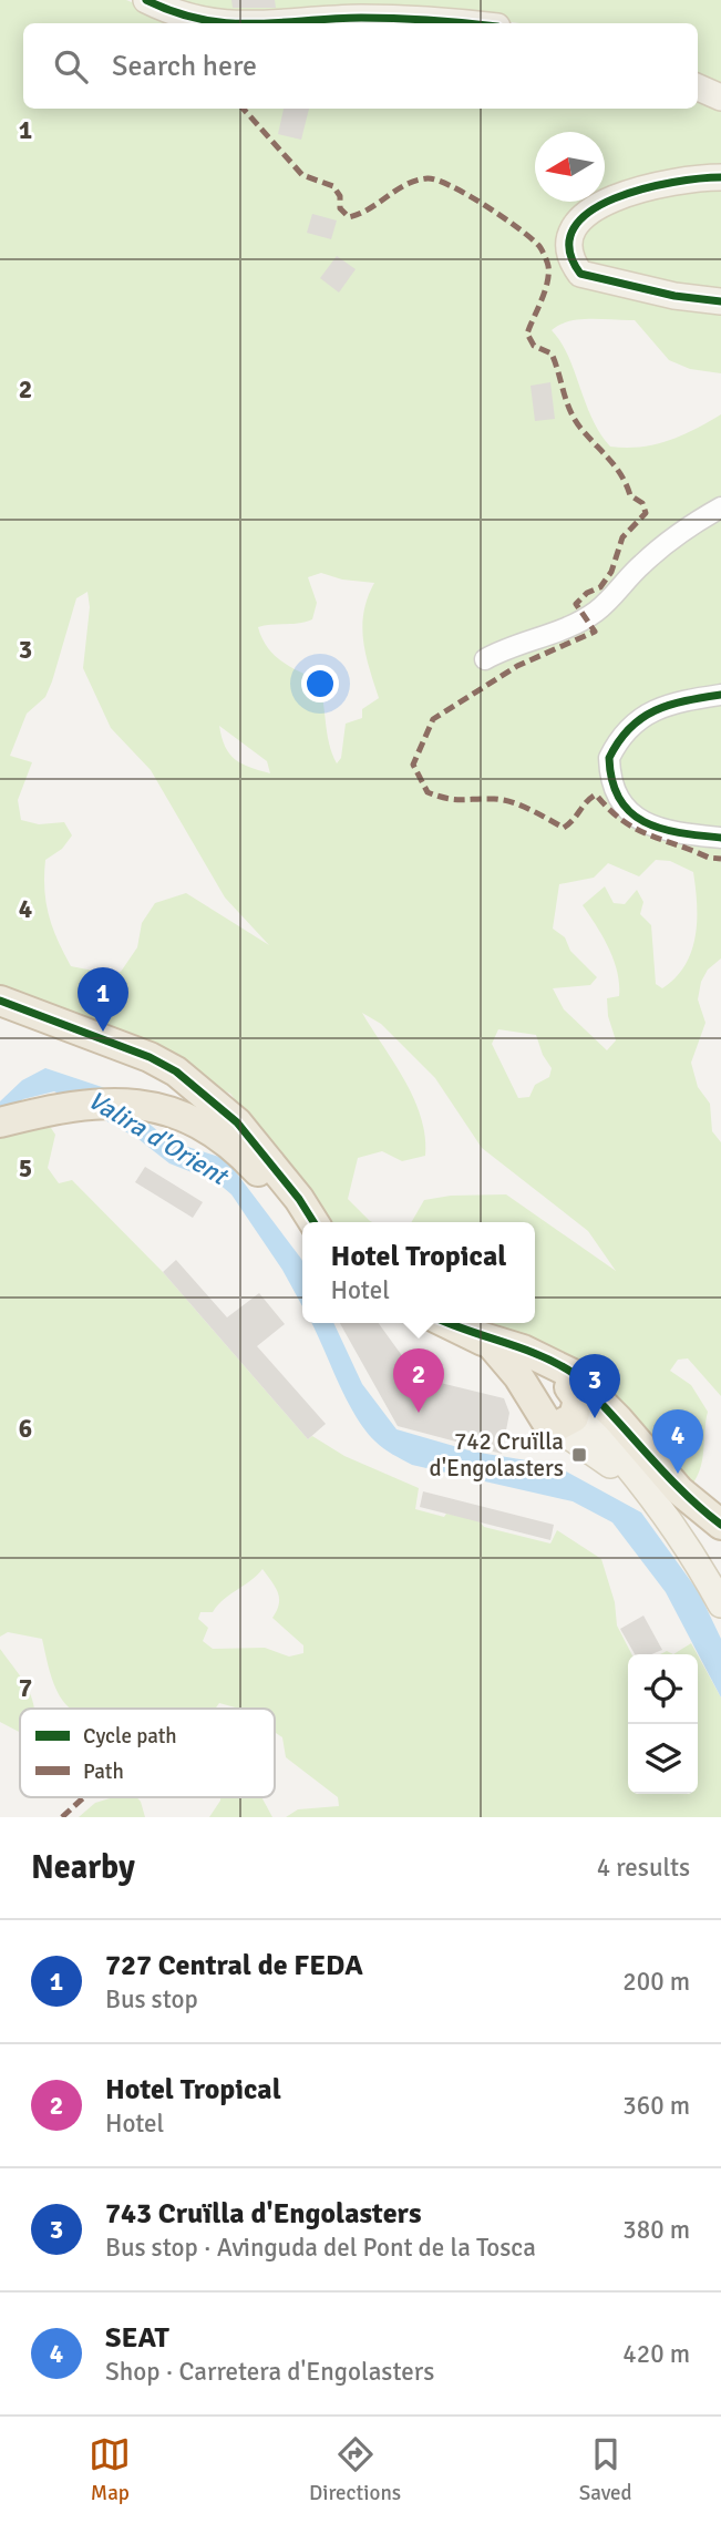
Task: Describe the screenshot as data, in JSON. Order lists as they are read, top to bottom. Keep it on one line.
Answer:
{"water":["Valira d'Orient"],"places":{"transit":["742 Cruïlla d'Engolasters"]},"legend":["Cycle path","Path"],"north":"left","page":{"search":"Search here","pins":["1","2","3","4"],"popup":["Hotel Tropical","Hotel"],"heading":["Nearby","4 results"],"list":[{"mark":"1","name":"727 Central de FEDA","note":"Bus stop","value":"200 m"},{"mark":"2","name":"Hotel Tropical","note":"Hotel","value":"360 m"},{"mark":"3","name":"743 Cruïlla d'Engolasters","note":"Bus stop · Avinguda del Pont de la Tosca","value":"380 m"},{"mark":"4","name":"SEAT","note":"Shop · Carretera d'Engolasters","value":"420 m"}],"nav":["Map","Directions","Saved"]},"grid":{"rows":["1","2","3","4","5","6","7"]}}
